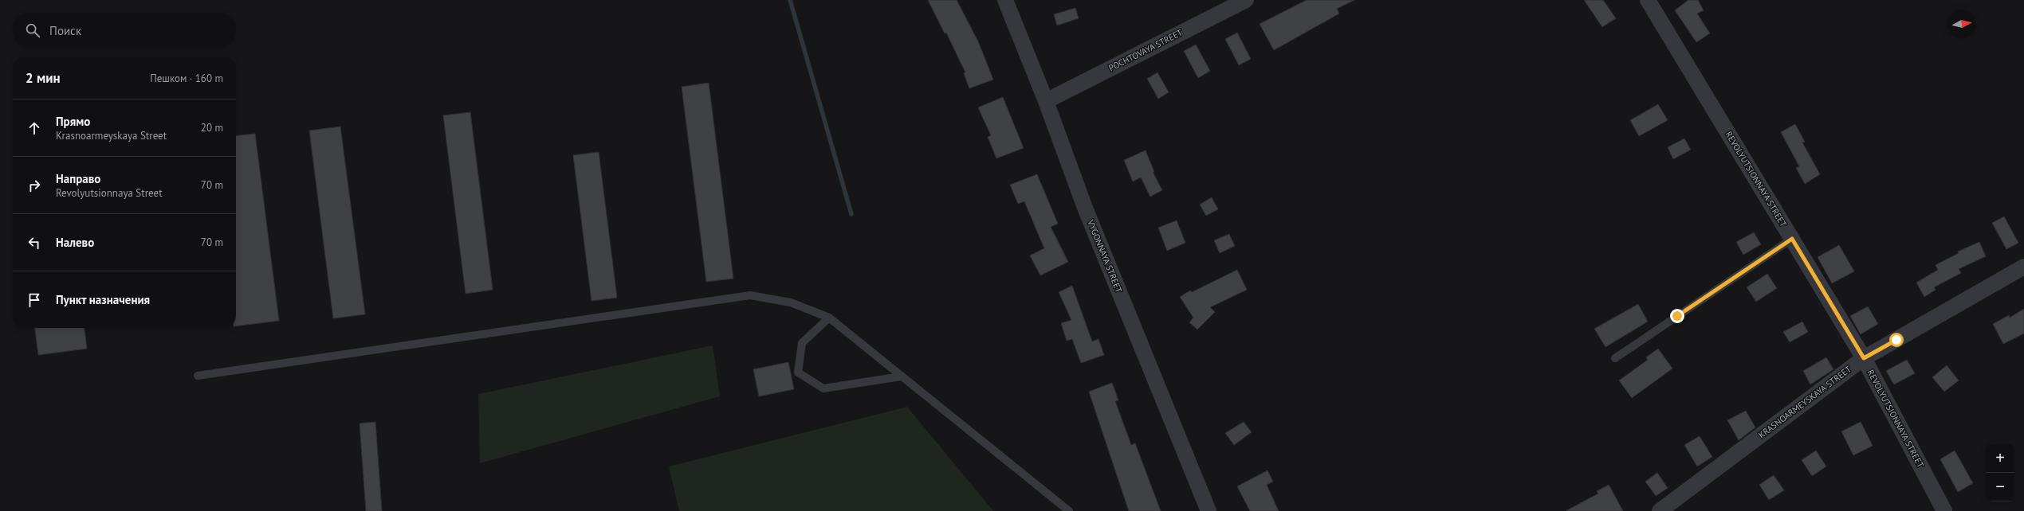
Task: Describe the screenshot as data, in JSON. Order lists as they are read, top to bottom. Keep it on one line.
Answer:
{"streets":{"street":["POCHTOVAYA STREET","REVOLYUTSIONNAYA STREET","VYGONNAYA STREET","KRASNOARMEYSKAYA STREET"]},"crossings":[["POCHTOVAYA STREET","VYGONNAYA STREET"],["REVOLYUTSIONNAYA STREET","KRASNOARMEYSKAYA STREET"]],"north":"right","page":{"search":"Поиск","heading":["2 мин","Пешком · 160 m"],"list":[["Прямо","Krasnoarmeyskaya Street","20 m"],["Направо","Revolyutsionnaya Street","70 m"],["Налево","70 m"],"Пункт назначения"],"map_buttons":["+","−"]}}
